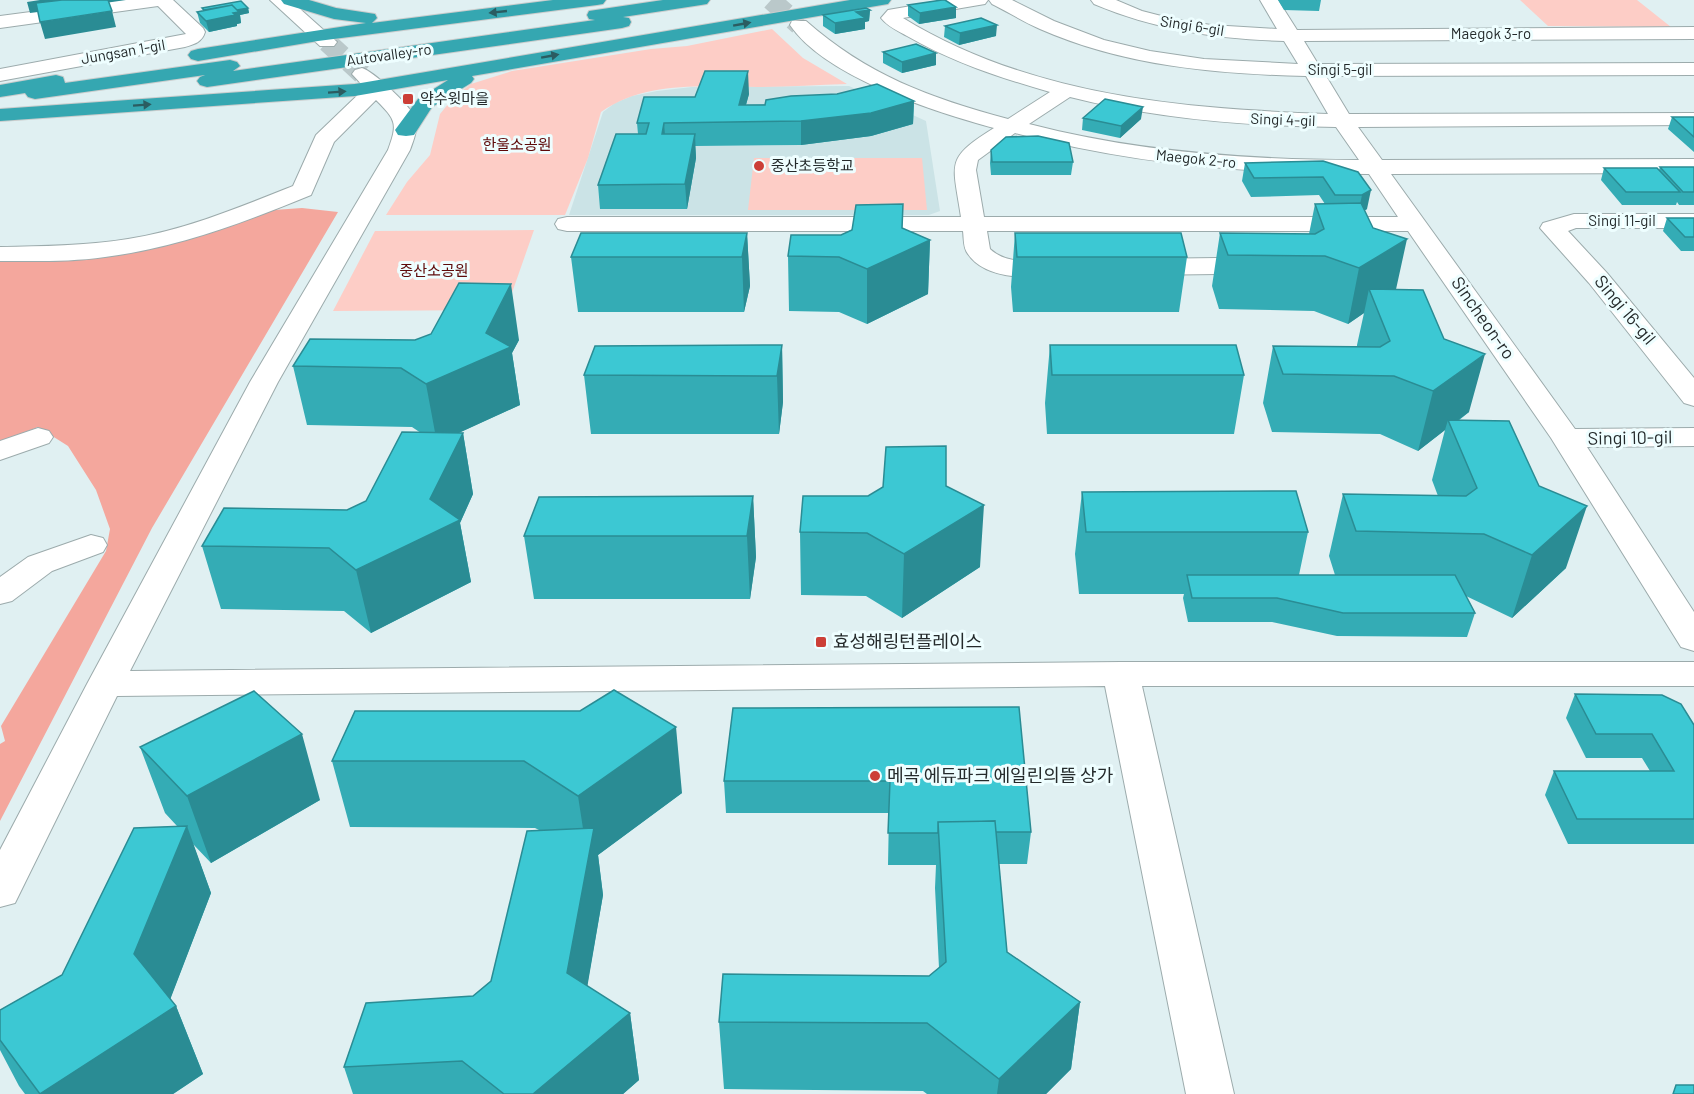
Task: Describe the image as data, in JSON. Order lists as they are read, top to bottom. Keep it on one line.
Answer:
{"streets":{"highway":["Autovalley-ro"],"street":["Singi 6-gil","Maegok 3-ro","Jungsan 1-gil","Singi 5-gil","Singi 4-gil","Maegok 2-ro","Singi 11-gil","Singi 16-gil","Sincheon-ro","Singi 10-gil"]},"crossings":[["Singi 6-gil","Maegok 3-ro"],["Singi 6-gil","Sincheon-ro"],["Maegok 3-ro","Sincheon-ro"],["Singi 5-gil","Sincheon-ro"],["Singi 4-gil","Sincheon-ro"],["Maegok 2-ro","Sincheon-ro"],["Singi 11-gil","Singi 16-gil"],["Sincheon-ro","Singi 10-gil"]],"parks":["한울소공원","중산소공원"],"places":{"transit":["약수윗마을","효성해링턴플레이스"],"other":["중산초등학교","메곡 에듀파크 에일린의뜰 상가"]}}
